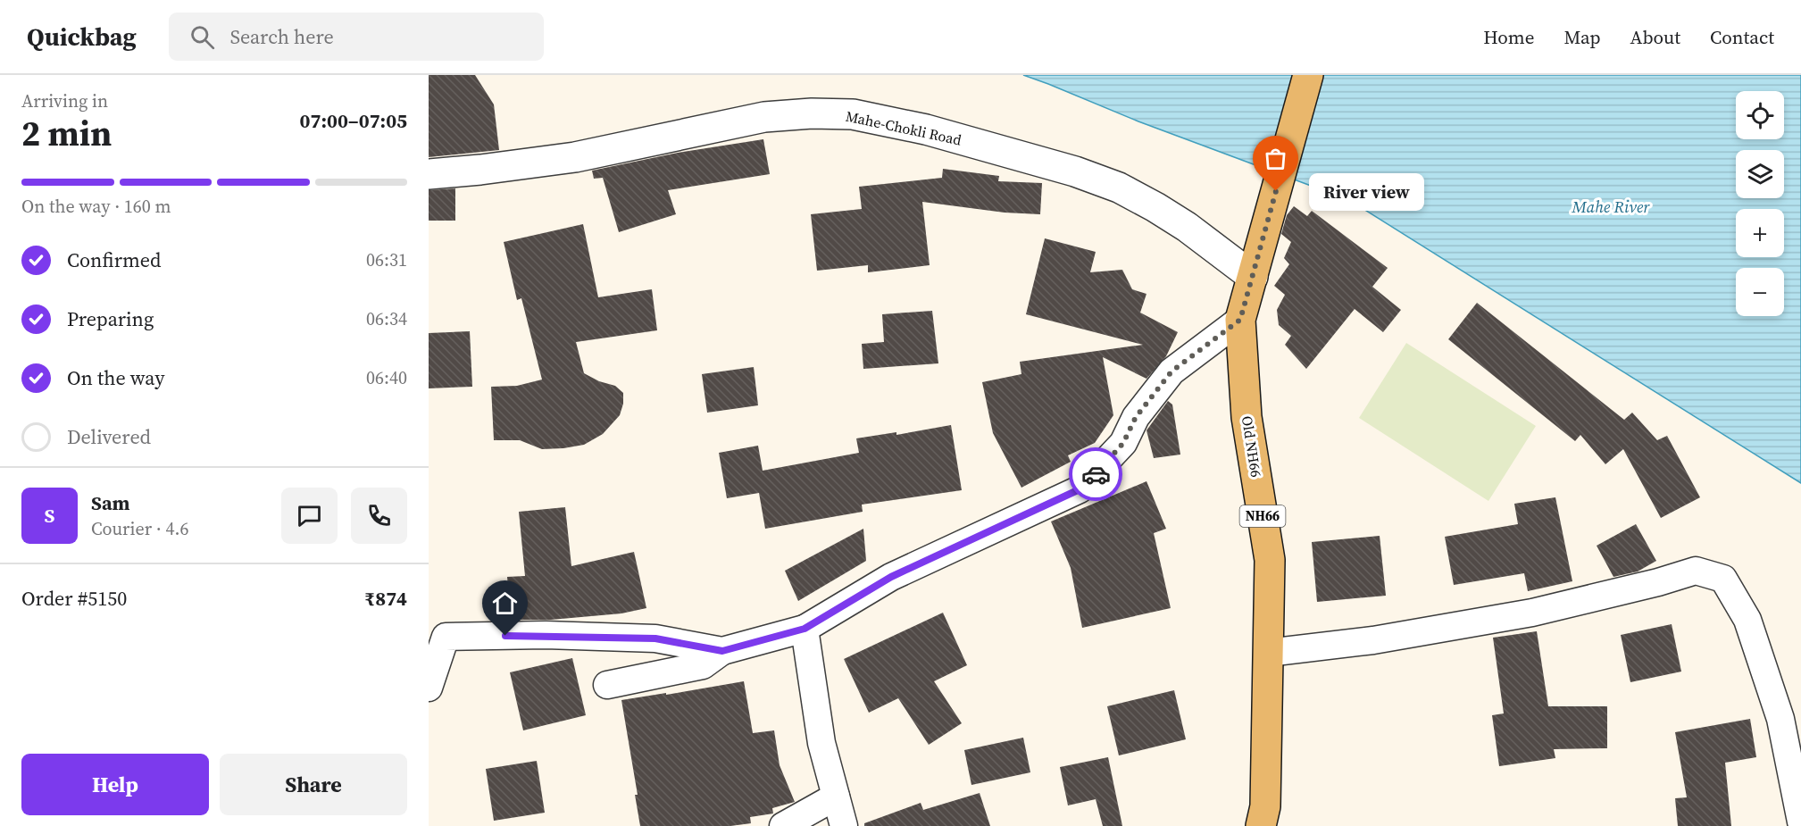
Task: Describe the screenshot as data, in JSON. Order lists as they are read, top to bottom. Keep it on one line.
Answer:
{"streets":{"main road":["Old NH66","NH66"],"street":["Mahe-Chokli Road"]},"crossings":[["Mahe-Chokli Road","Old NH66"]],"water":["Mahe River"],"places":["River view"],"page":{"header":"Quickbag","search":"Search here","nav":["Home","Map","About","Contact"],"heading":["2 min","Arriving in","07:00–07:05"],"panel":["Sam","Courier · 4.6","Order #5150","₹874"],"map_buttons":["+","−"],"bar":"On the way · 160 m","bubble":"River view","list":[["Confirmed","06:31"],["Preparing","06:34"],["On the way","06:40"],"Delivered"],"round":"S","buttons":["Help","Share"]}}
